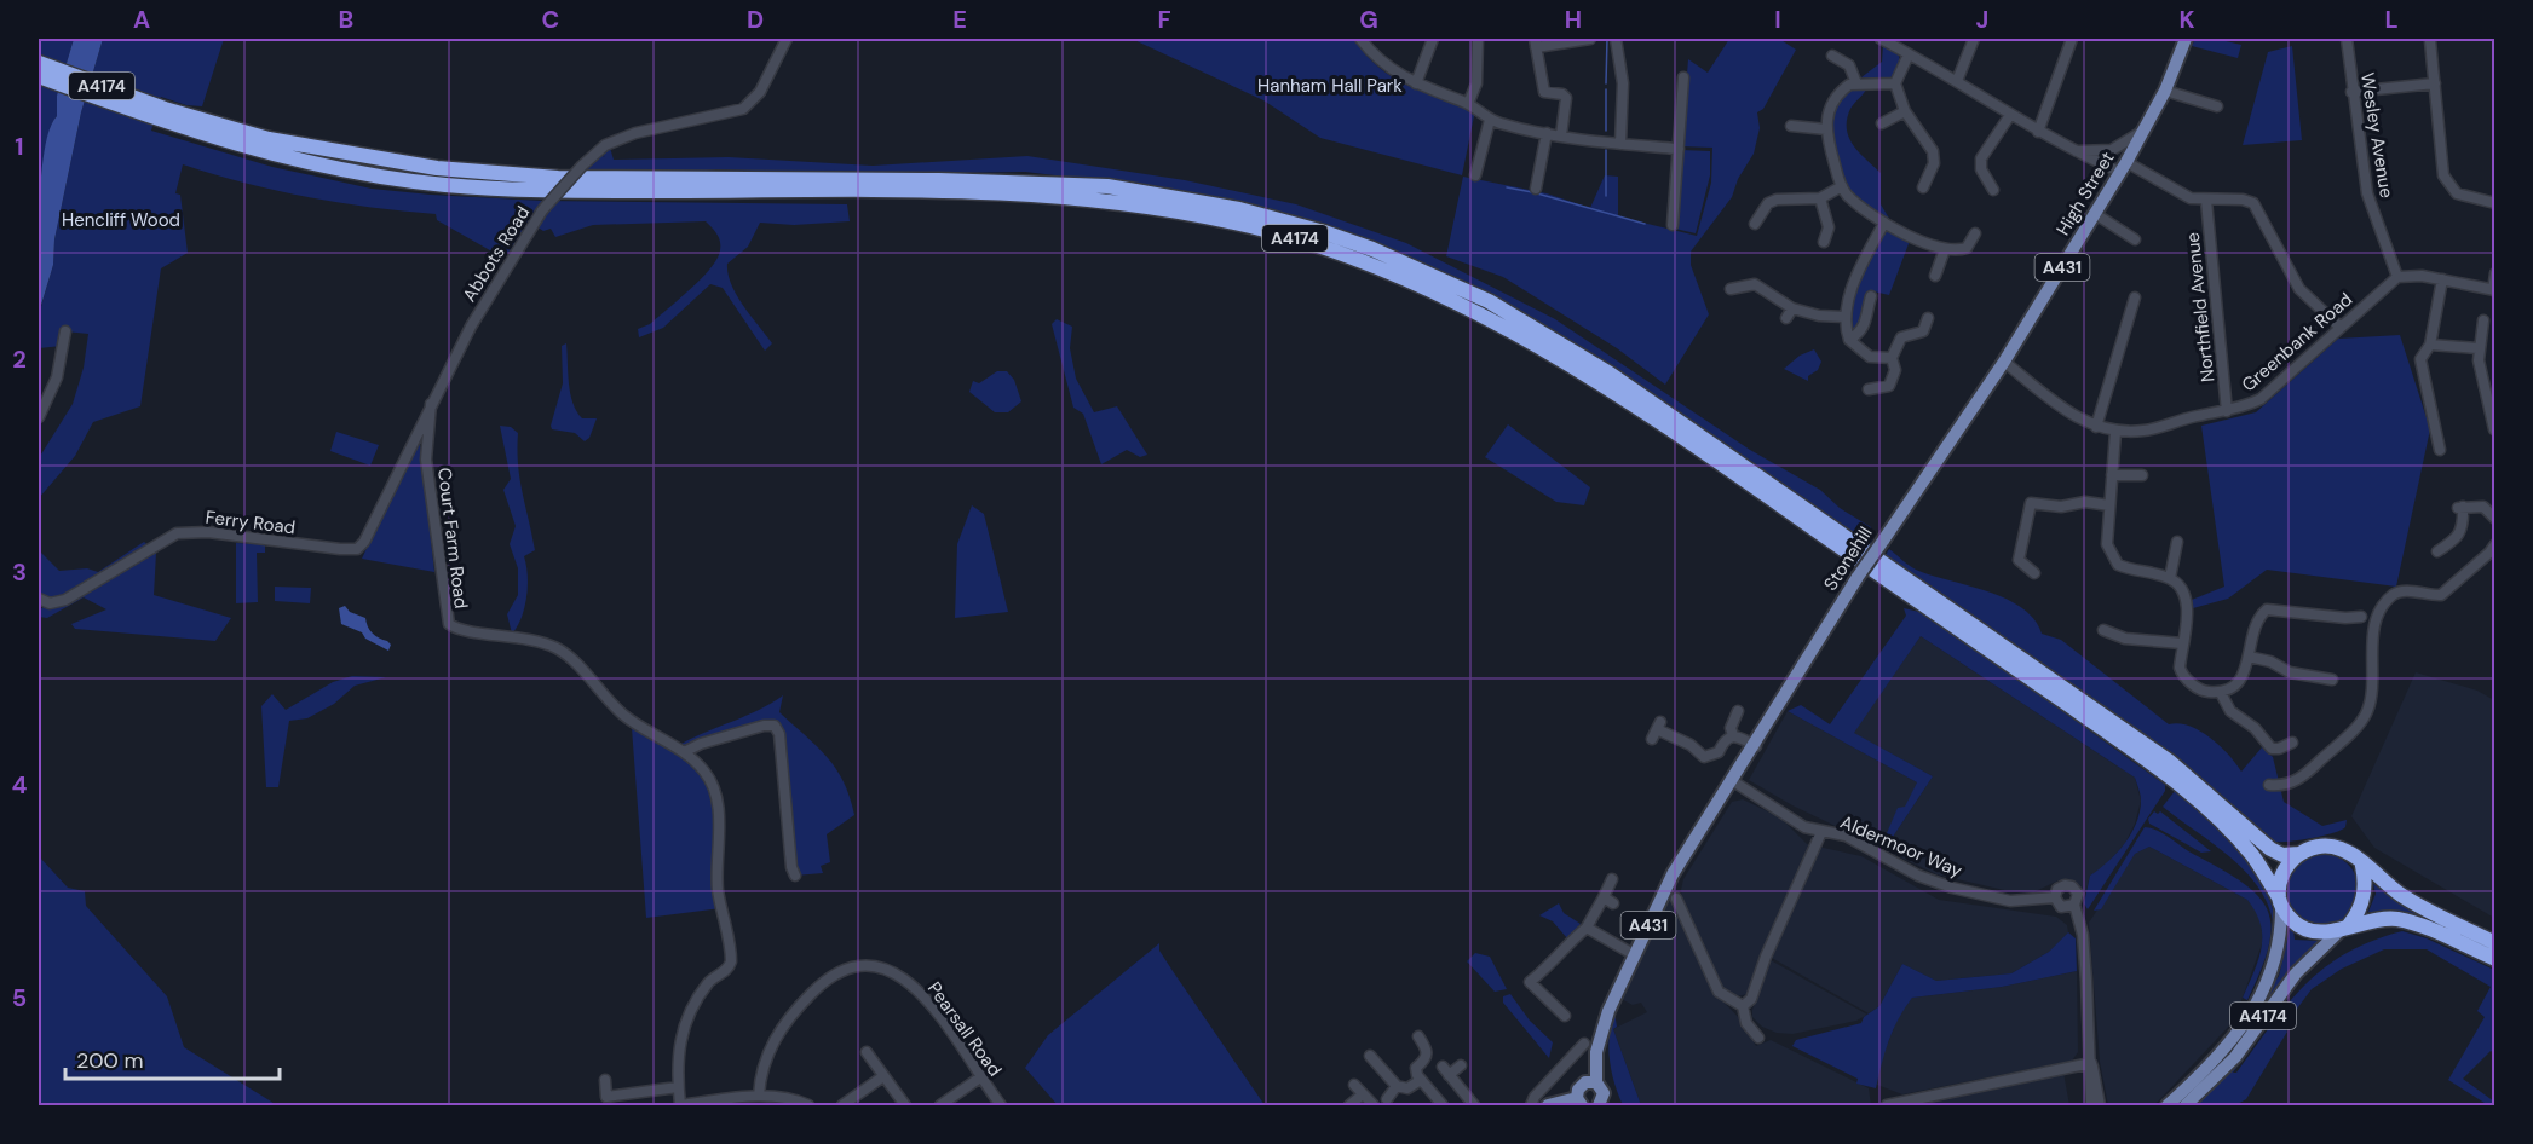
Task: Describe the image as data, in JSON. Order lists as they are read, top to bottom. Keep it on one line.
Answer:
{"streets":{"highway":["A4174"],"main road":["High Street","A431","Stonehill"],"street":["Wesley Avenue","Abbots Road","Northfield Avenue","Greenbank Road","Ferry Road","Court Farm Road","Aldermoor Way","Pearsall Road"]},"crossings":[["Wesley Avenue","Greenbank Road"],["High Street","Greenbank Road"],["High Street","Stonehill"],["Abbots Road","Ferry Road"],["Abbots Road","Court Farm Road"],["A431","Stonehill"],["A431","Aldermoor Way"],["Northfield Avenue","Greenbank Road"],["Greenbank Road","Stonehill"],["Ferry Road","Court Farm Road"],["Stonehill","Aldermoor Way"]],"parks":["Hanham Hall Park","Hencliff Wood"],"scale_bar":"200 m","grid":{"columns":["A","B","C","D","E","F","G","H","I","J","K","L"],"rows":["1","2","3","4","5"]}}
